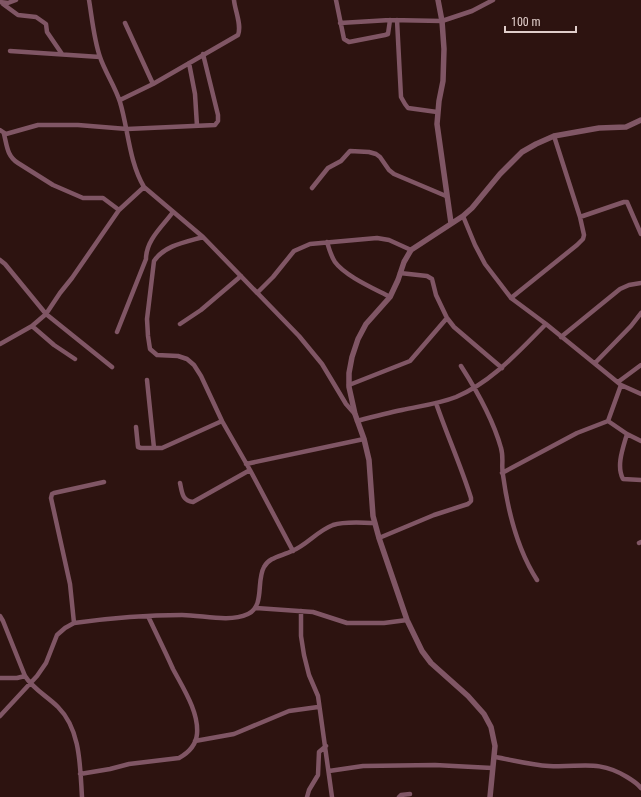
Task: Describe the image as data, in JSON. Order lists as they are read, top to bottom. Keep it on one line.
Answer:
{"scale_bar":"100 m"}
